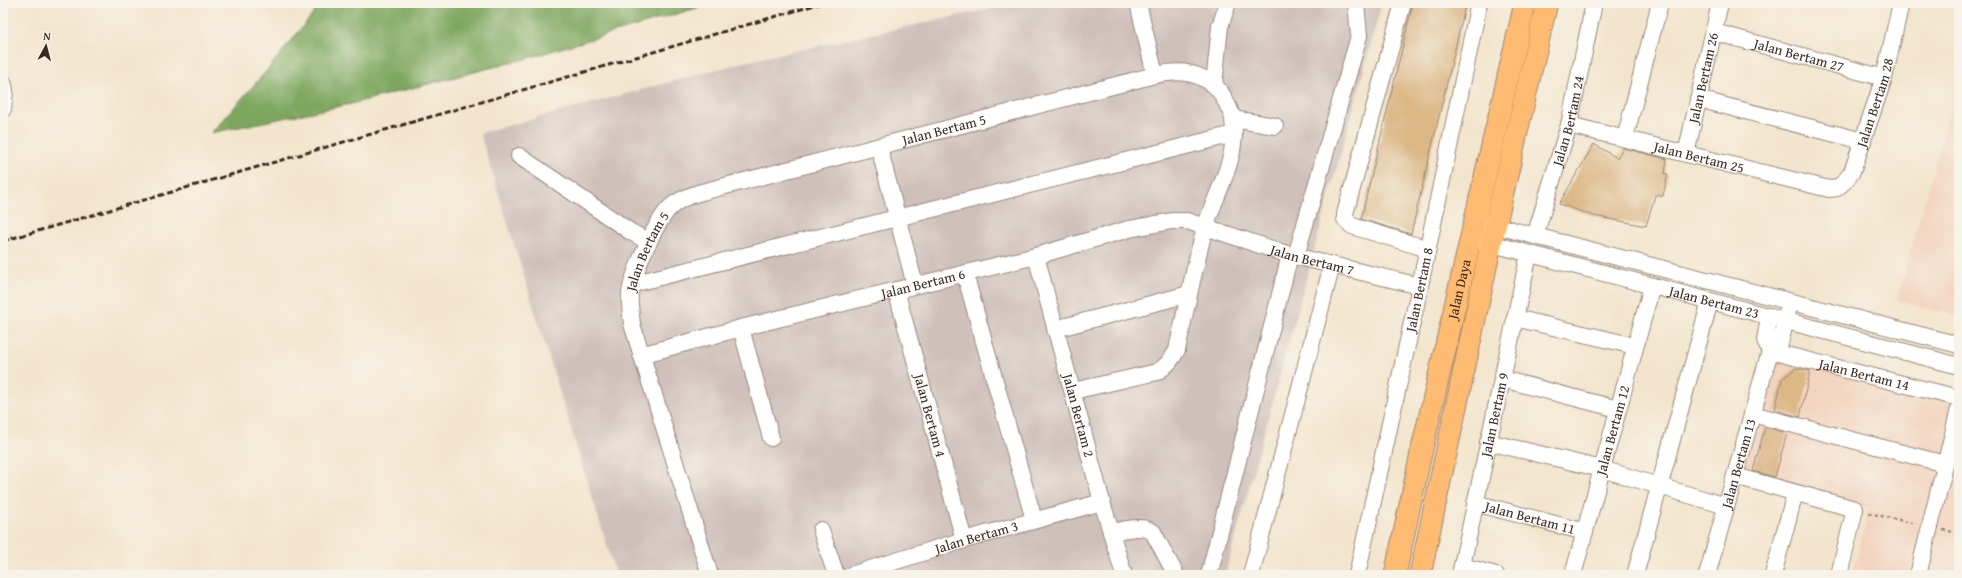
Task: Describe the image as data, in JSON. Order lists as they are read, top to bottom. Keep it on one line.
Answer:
{"streets":{"main road":["Jalan Daya"],"street":["Jalan Bertam 27","Jalan Bertam 26","Jalan Bertam 28","Jalan Bertam 24","Jalan Bertam 5","Jalan Bertam 25","Jalan Bertam 7","Jalan Bertam 6","Jalan Bertam 8","Jalan Bertam 23","Jalan Bertam 14","Jalan Bertam 4","Jalan Bertam 9","Jalan Bertam 2","Jalan Bertam 12","Jalan Bertam 13","Jalan Bertam 11","Jalan Bertam 3"]},"crossings":[["Jalan Bertam 27","Jalan Bertam 26"],["Jalan Bertam 27","Jalan Bertam 28"],["Jalan Bertam 26","Jalan Bertam 25"],["Jalan Bertam 28","Jalan Bertam 25"],["Jalan Bertam 24","Jalan Bertam 25"],["Jalan Bertam 24","Jalan Bertam 23"],["Jalan Bertam 5","Jalan Bertam 6"],["Jalan Bertam 7","Jalan Bertam 6"],["Jalan Bertam 7","Jalan Bertam 8"],["Jalan Bertam 6","Jalan Bertam 4"],["Jalan Bertam 6","Jalan Bertam 2"],["Jalan Daya","Jalan Bertam 23"],["Jalan Bertam 23","Jalan Bertam 9"],["Jalan Bertam 23","Jalan Bertam 12"],["Jalan Bertam 23","Jalan Bertam 13"],["Jalan Bertam 14","Jalan Bertam 13"],["Jalan Bertam 4","Jalan Bertam 3"],["Jalan Bertam 9","Jalan Bertam 11"],["Jalan Bertam 2","Jalan Bertam 3"],["Jalan Bertam 12","Jalan Bertam 11"]],"north":"top"}
